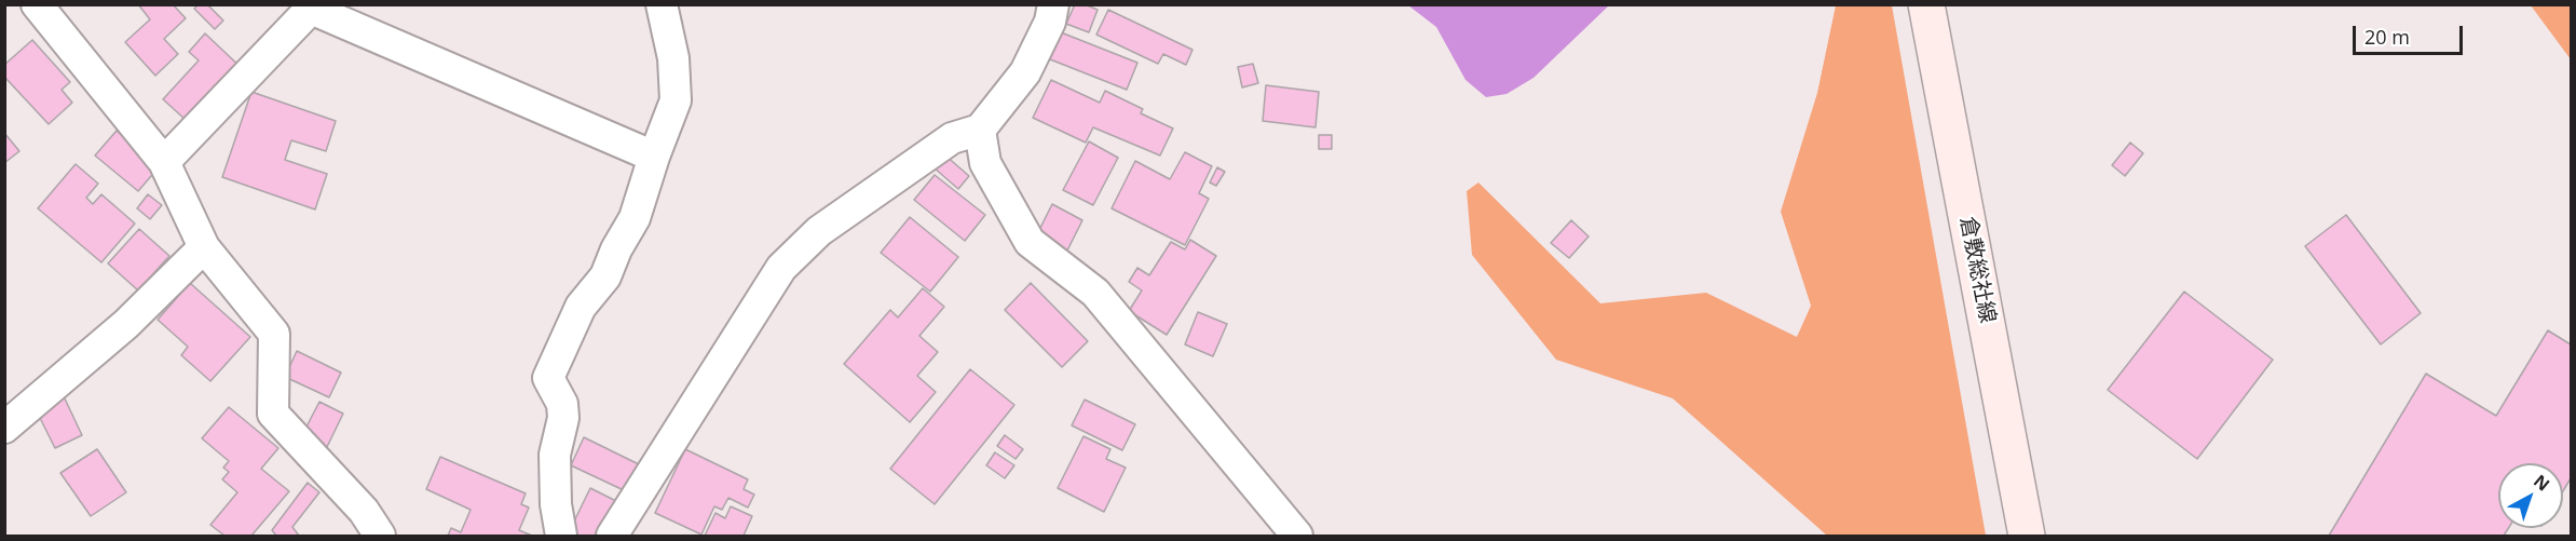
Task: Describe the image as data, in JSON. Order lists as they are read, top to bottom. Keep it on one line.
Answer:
{"streets":{"main road":["倉敷総社線"]},"scale_bar":"20 m","north":"top right"}
